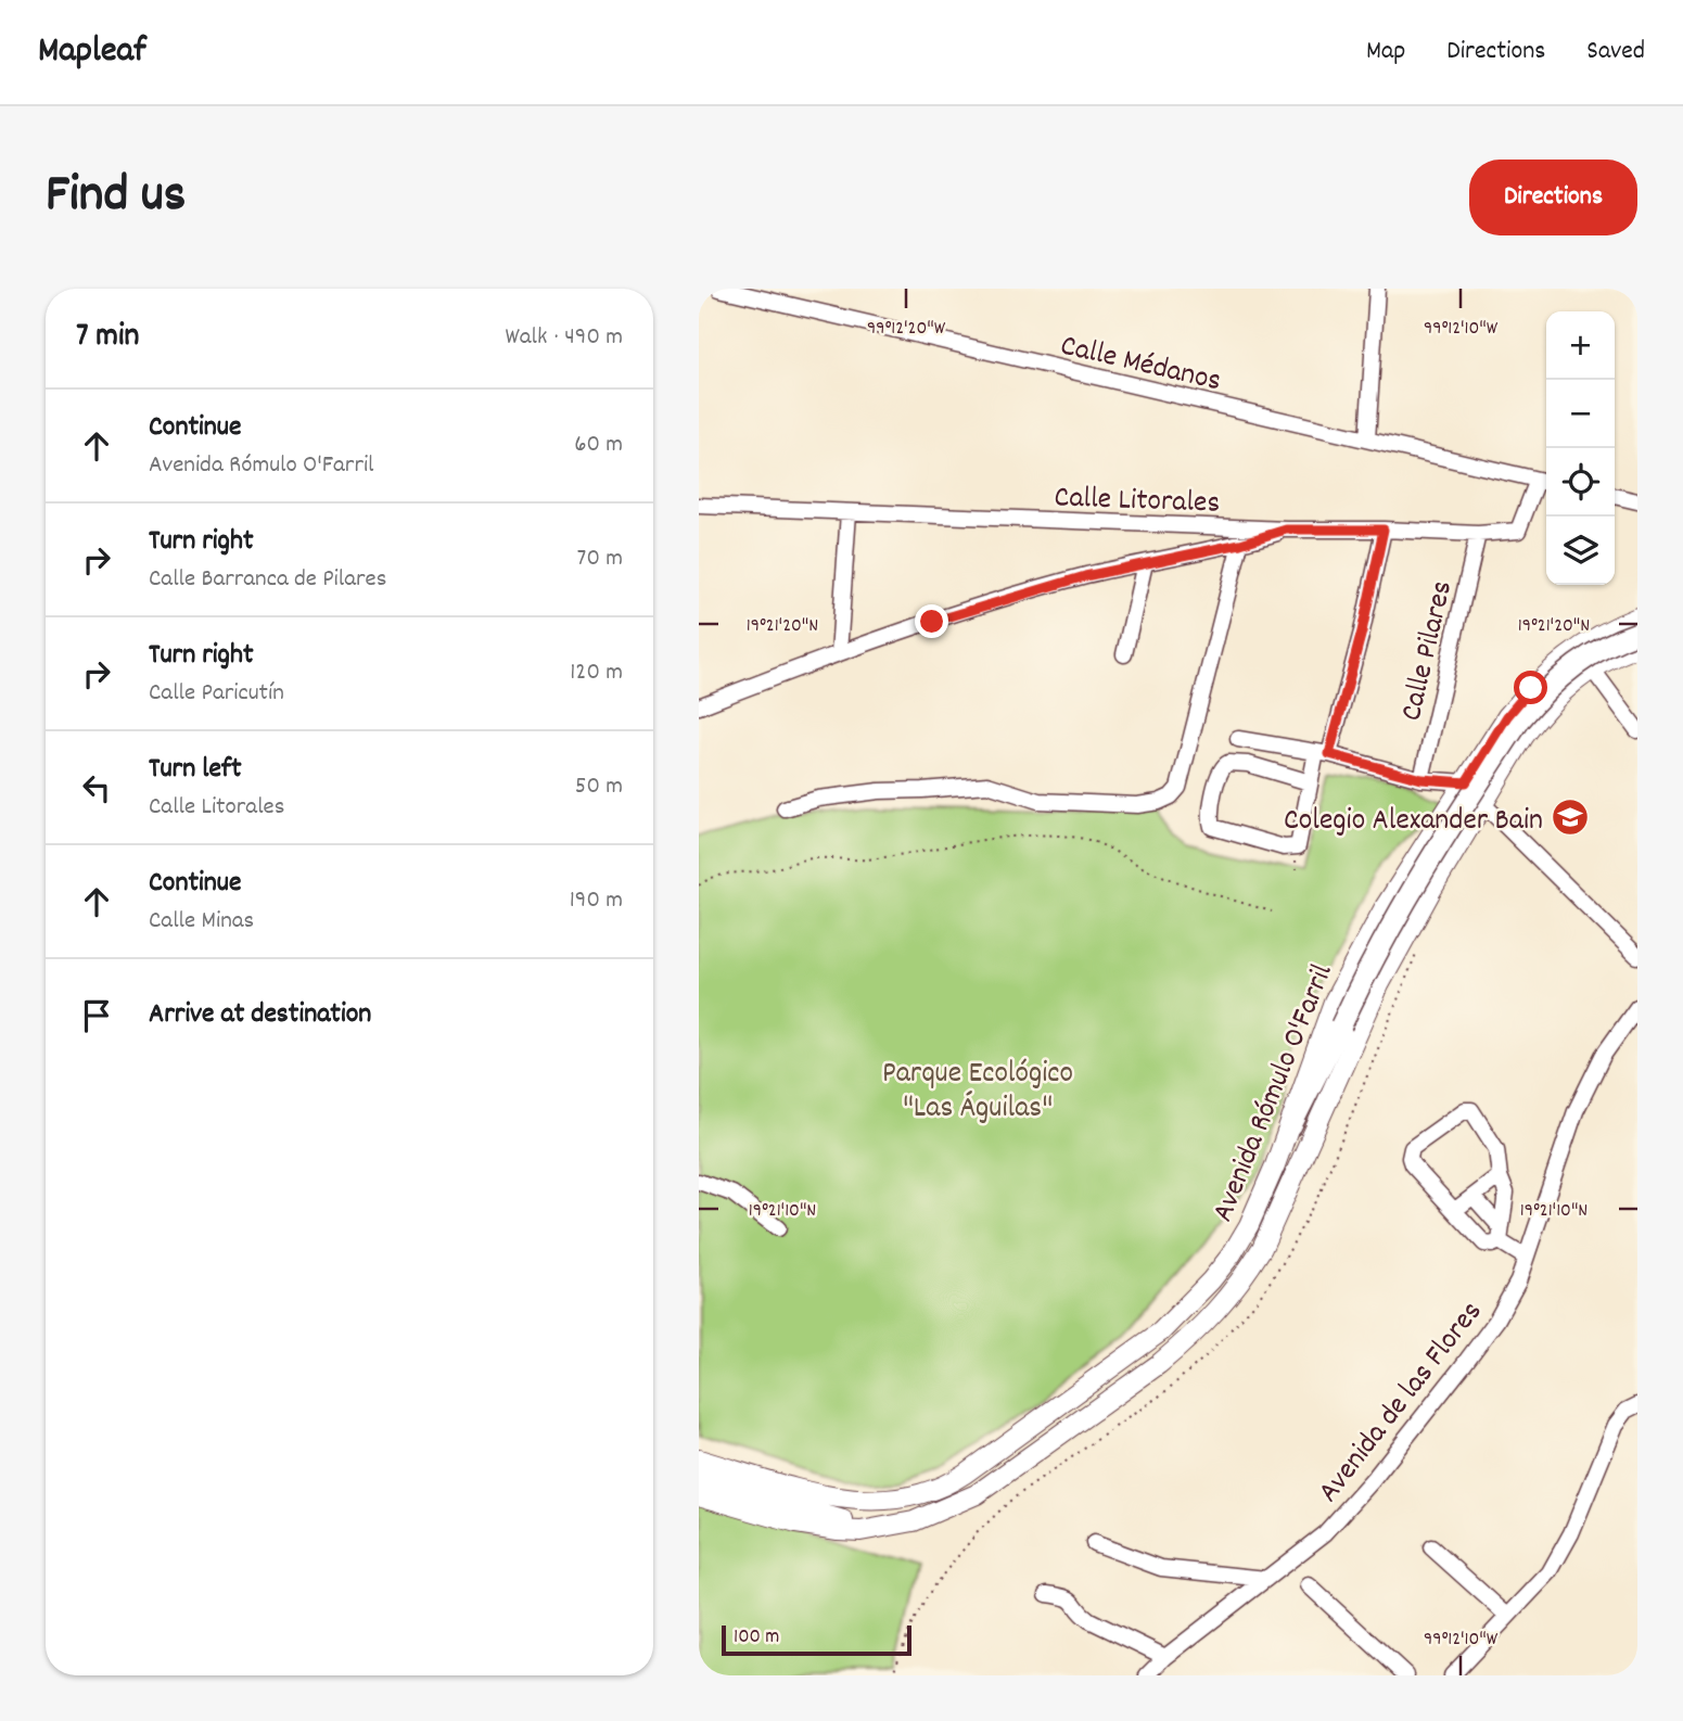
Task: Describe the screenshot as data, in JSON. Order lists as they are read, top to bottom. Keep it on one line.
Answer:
{"streets":{"main road":["Avenida Rómulo O'Farril"],"street":["Calle Médanos","Calle Litorales","Calle Pilares","Avenida de las Flores"]},"crossings":[["Calle Médanos","Calle Litorales"],["Calle Litorales","Calle Pilares"]],"parks":["Parque Ecológico \"Las Águilas\""],"places":{"school or university":["Colegio Alexander Bain"]},"scale_bar":"100 m","page":{"header":"Mapleaf","nav":["Map","Directions","Saved"],"title":"Find us","buttons":"Directions","heading":["7 min","Walk · 490 m"],"map_buttons":["+","−"],"list":[["Continue","Avenida Rómulo O'Farril","60 m"],["Turn right","Calle Barranca de Pilares","70 m"],["Turn right","Calle Paricutín","120 m"],["Turn left","Calle Litorales","50 m"],["Continue","Calle Minas","190 m"],"Arrive at destination"],"scale":"100 m"},"coordinates":["99°12'20\"W","99°12'10\"W","19°21'20\"N","19°21'10\"N"]}
